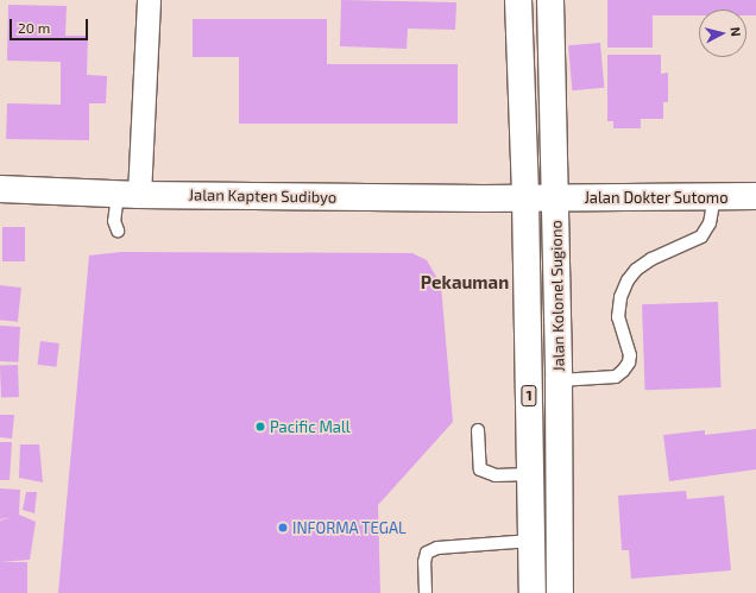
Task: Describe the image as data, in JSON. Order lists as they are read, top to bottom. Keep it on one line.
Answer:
{"streets":{"main road":["Jalan Kapten Sudibyo","Jalan Dokter Sutomo","Jalan Kolonel Sugiono","1"]},"crossings":[["Jalan Kapten Sudibyo","Jalan Dokter Sutomo"],["Jalan Kapten Sudibyo","Jalan Kolonel Sugiono"],["Jalan Kapten Sudibyo","1"],["Jalan Dokter Sutomo","Jalan Kolonel Sugiono"]],"districts":["Pekauman"],"places":["Pacific Mall","INFORMA TEGAL"],"scale_bar":"20 m","north":"right"}
